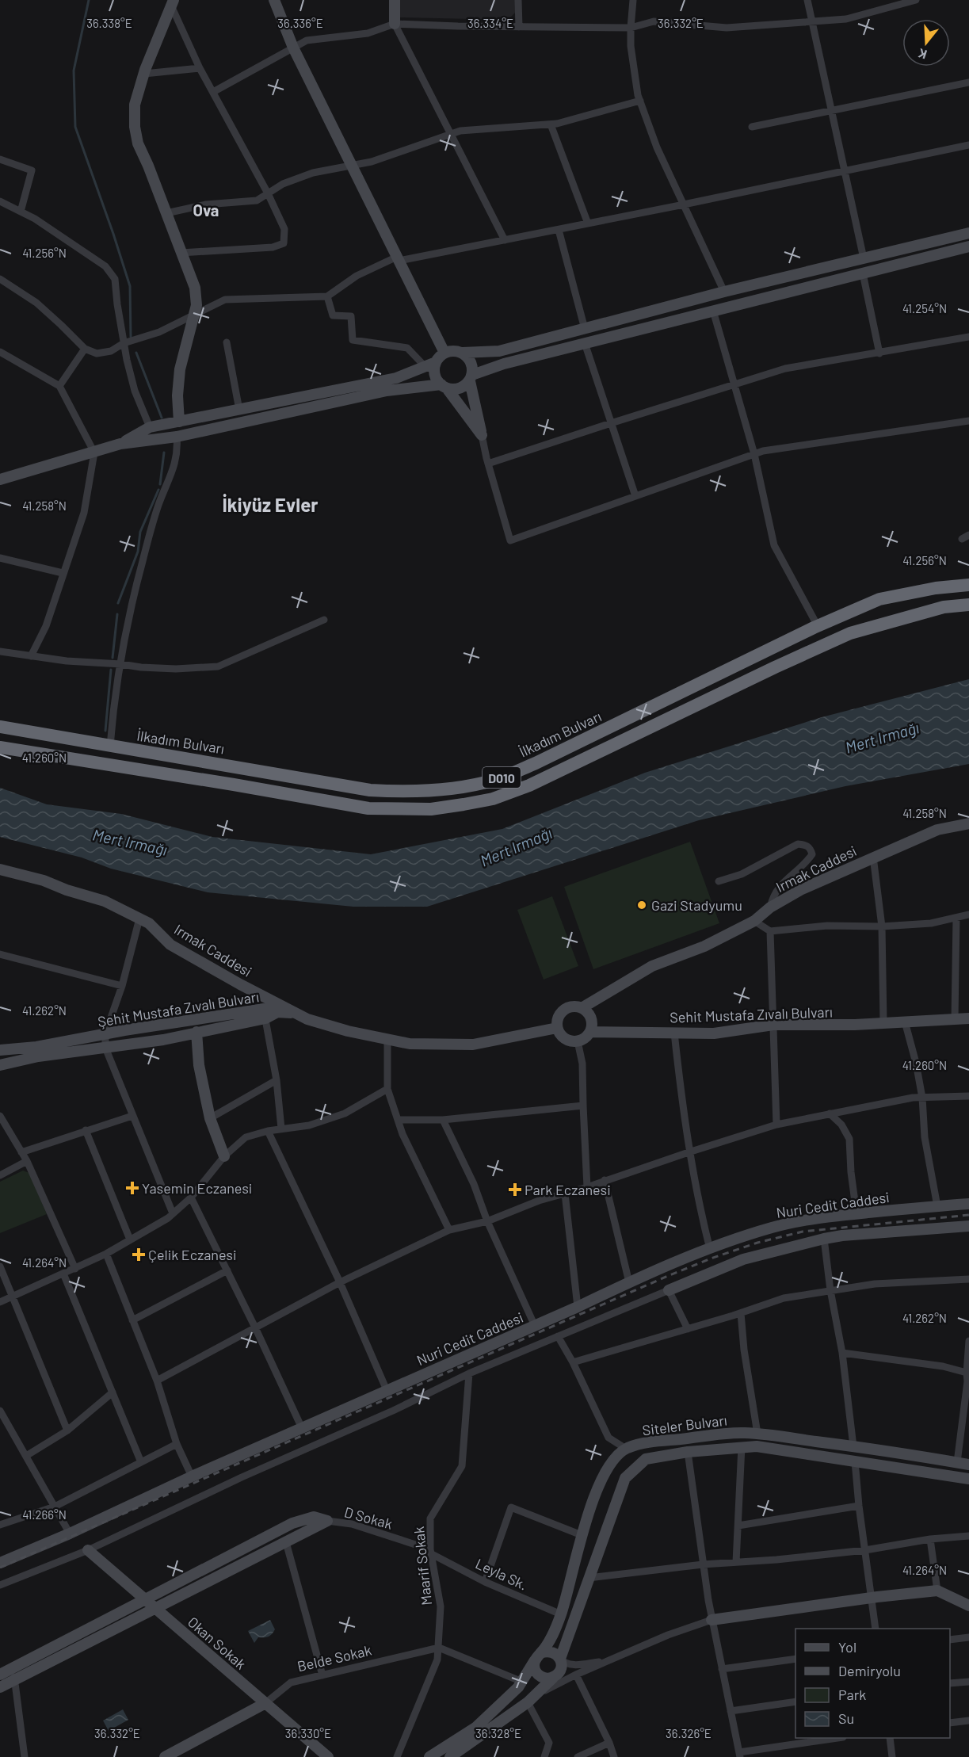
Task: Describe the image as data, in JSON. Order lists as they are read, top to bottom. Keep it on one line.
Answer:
{"streets":{"highway":["İlkadım Bulvarı","D010"],"street":["Irmak Caddesi","Şehit Mustafa Zıvalı Bulvarı","Sehit Mustafa Zıvalı Bulvarı","Nuri Cedit Caddesi","Siteler Bulvarı","D Sokak","Maarif Sokak","Leyla Sk.","Okan Sokak","Belde Sokak"]},"crossings":[["Irmak Caddesi","Şehit Mustafa Zıvalı Bulvarı"],["Irmak Caddesi","Sehit Mustafa Zıvalı Bulvarı"],["Siteler Bulvarı","Leyla Sk."],["D Sokak","Maarif Sokak"],["D Sokak","Leyla Sk."],["Maarif Sokak","Leyla Sk."],["Maarif Sokak","Belde Sokak"],["Okan Sokak","Belde Sokak"]],"districts":["Ova","İkiyüz Evler"],"water":["Mert Irmağı"],"places":{"other":["Gazi Stadyumu"],"health":["Yasemin Eczanesi","Park Eczanesi","Çelik Eczanesi"]},"legend":["Yol","Demiryolu","Park","Su"],"north":"bottom","coordinates":["36.338°E","36.336°E","36.334°E","36.332°E","41.256°N","41.254°N","41.258°N","41.260°N","41.262°N","41.264°N","41.266°N","36.330°E","36.328°E","36.326°E"]}
